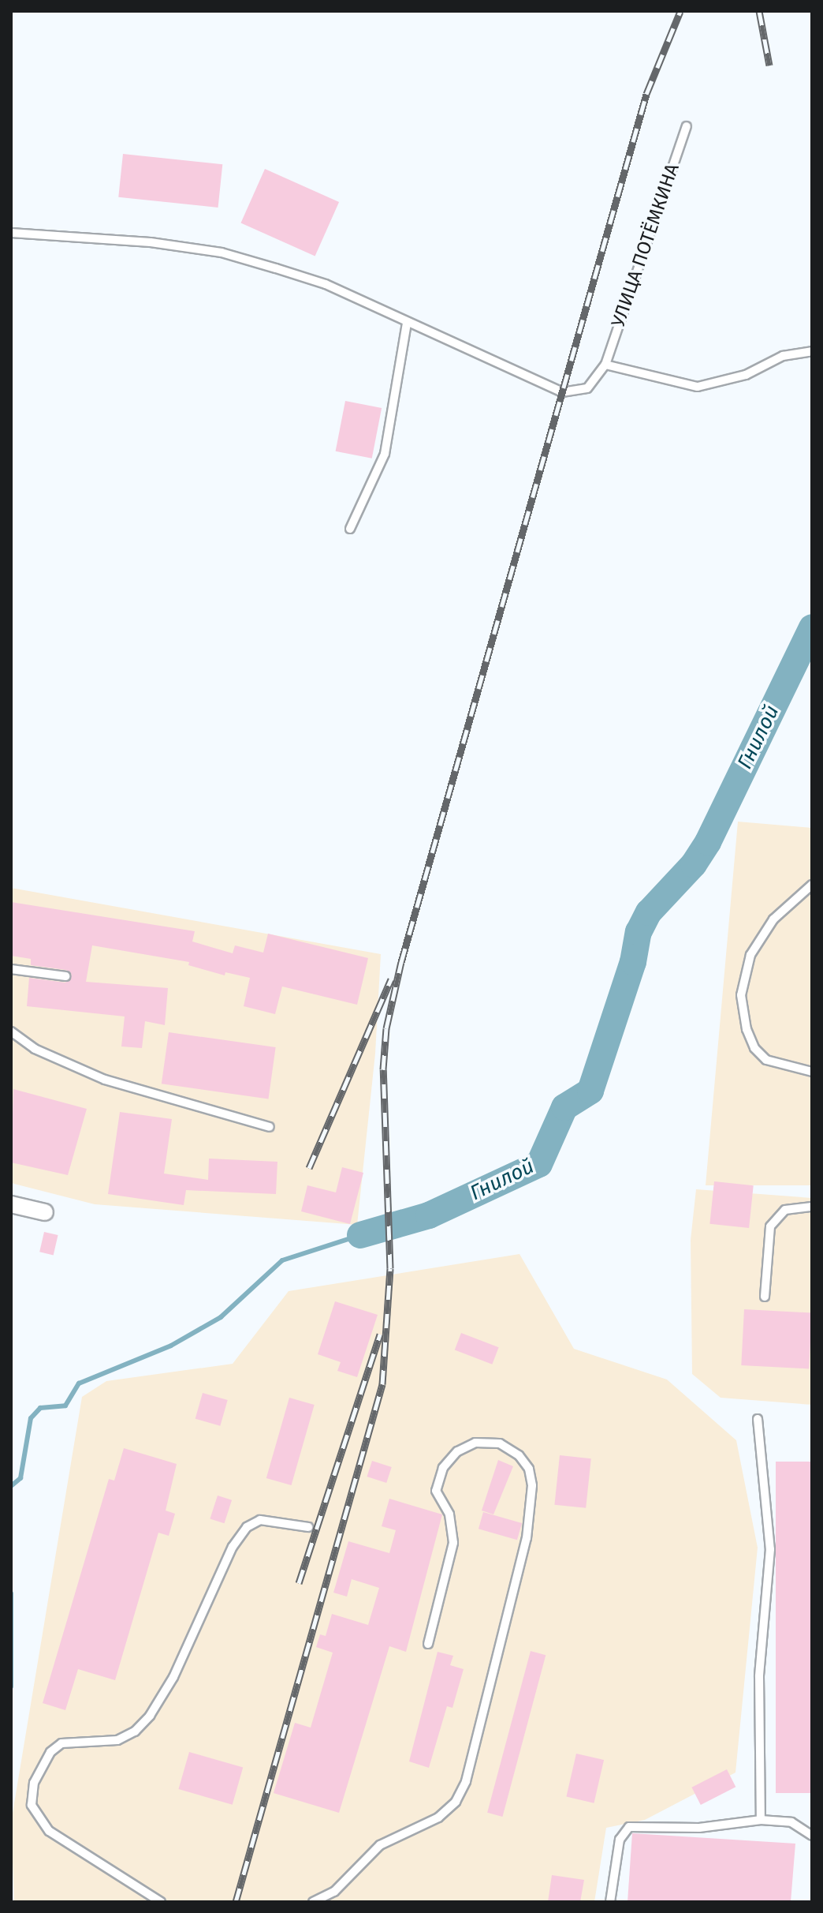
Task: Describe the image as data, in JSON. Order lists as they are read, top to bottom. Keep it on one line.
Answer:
{"streets":{"lane":["УЛИЦА ПОТЁМКИНА"]},"water":["Гнилой"]}
